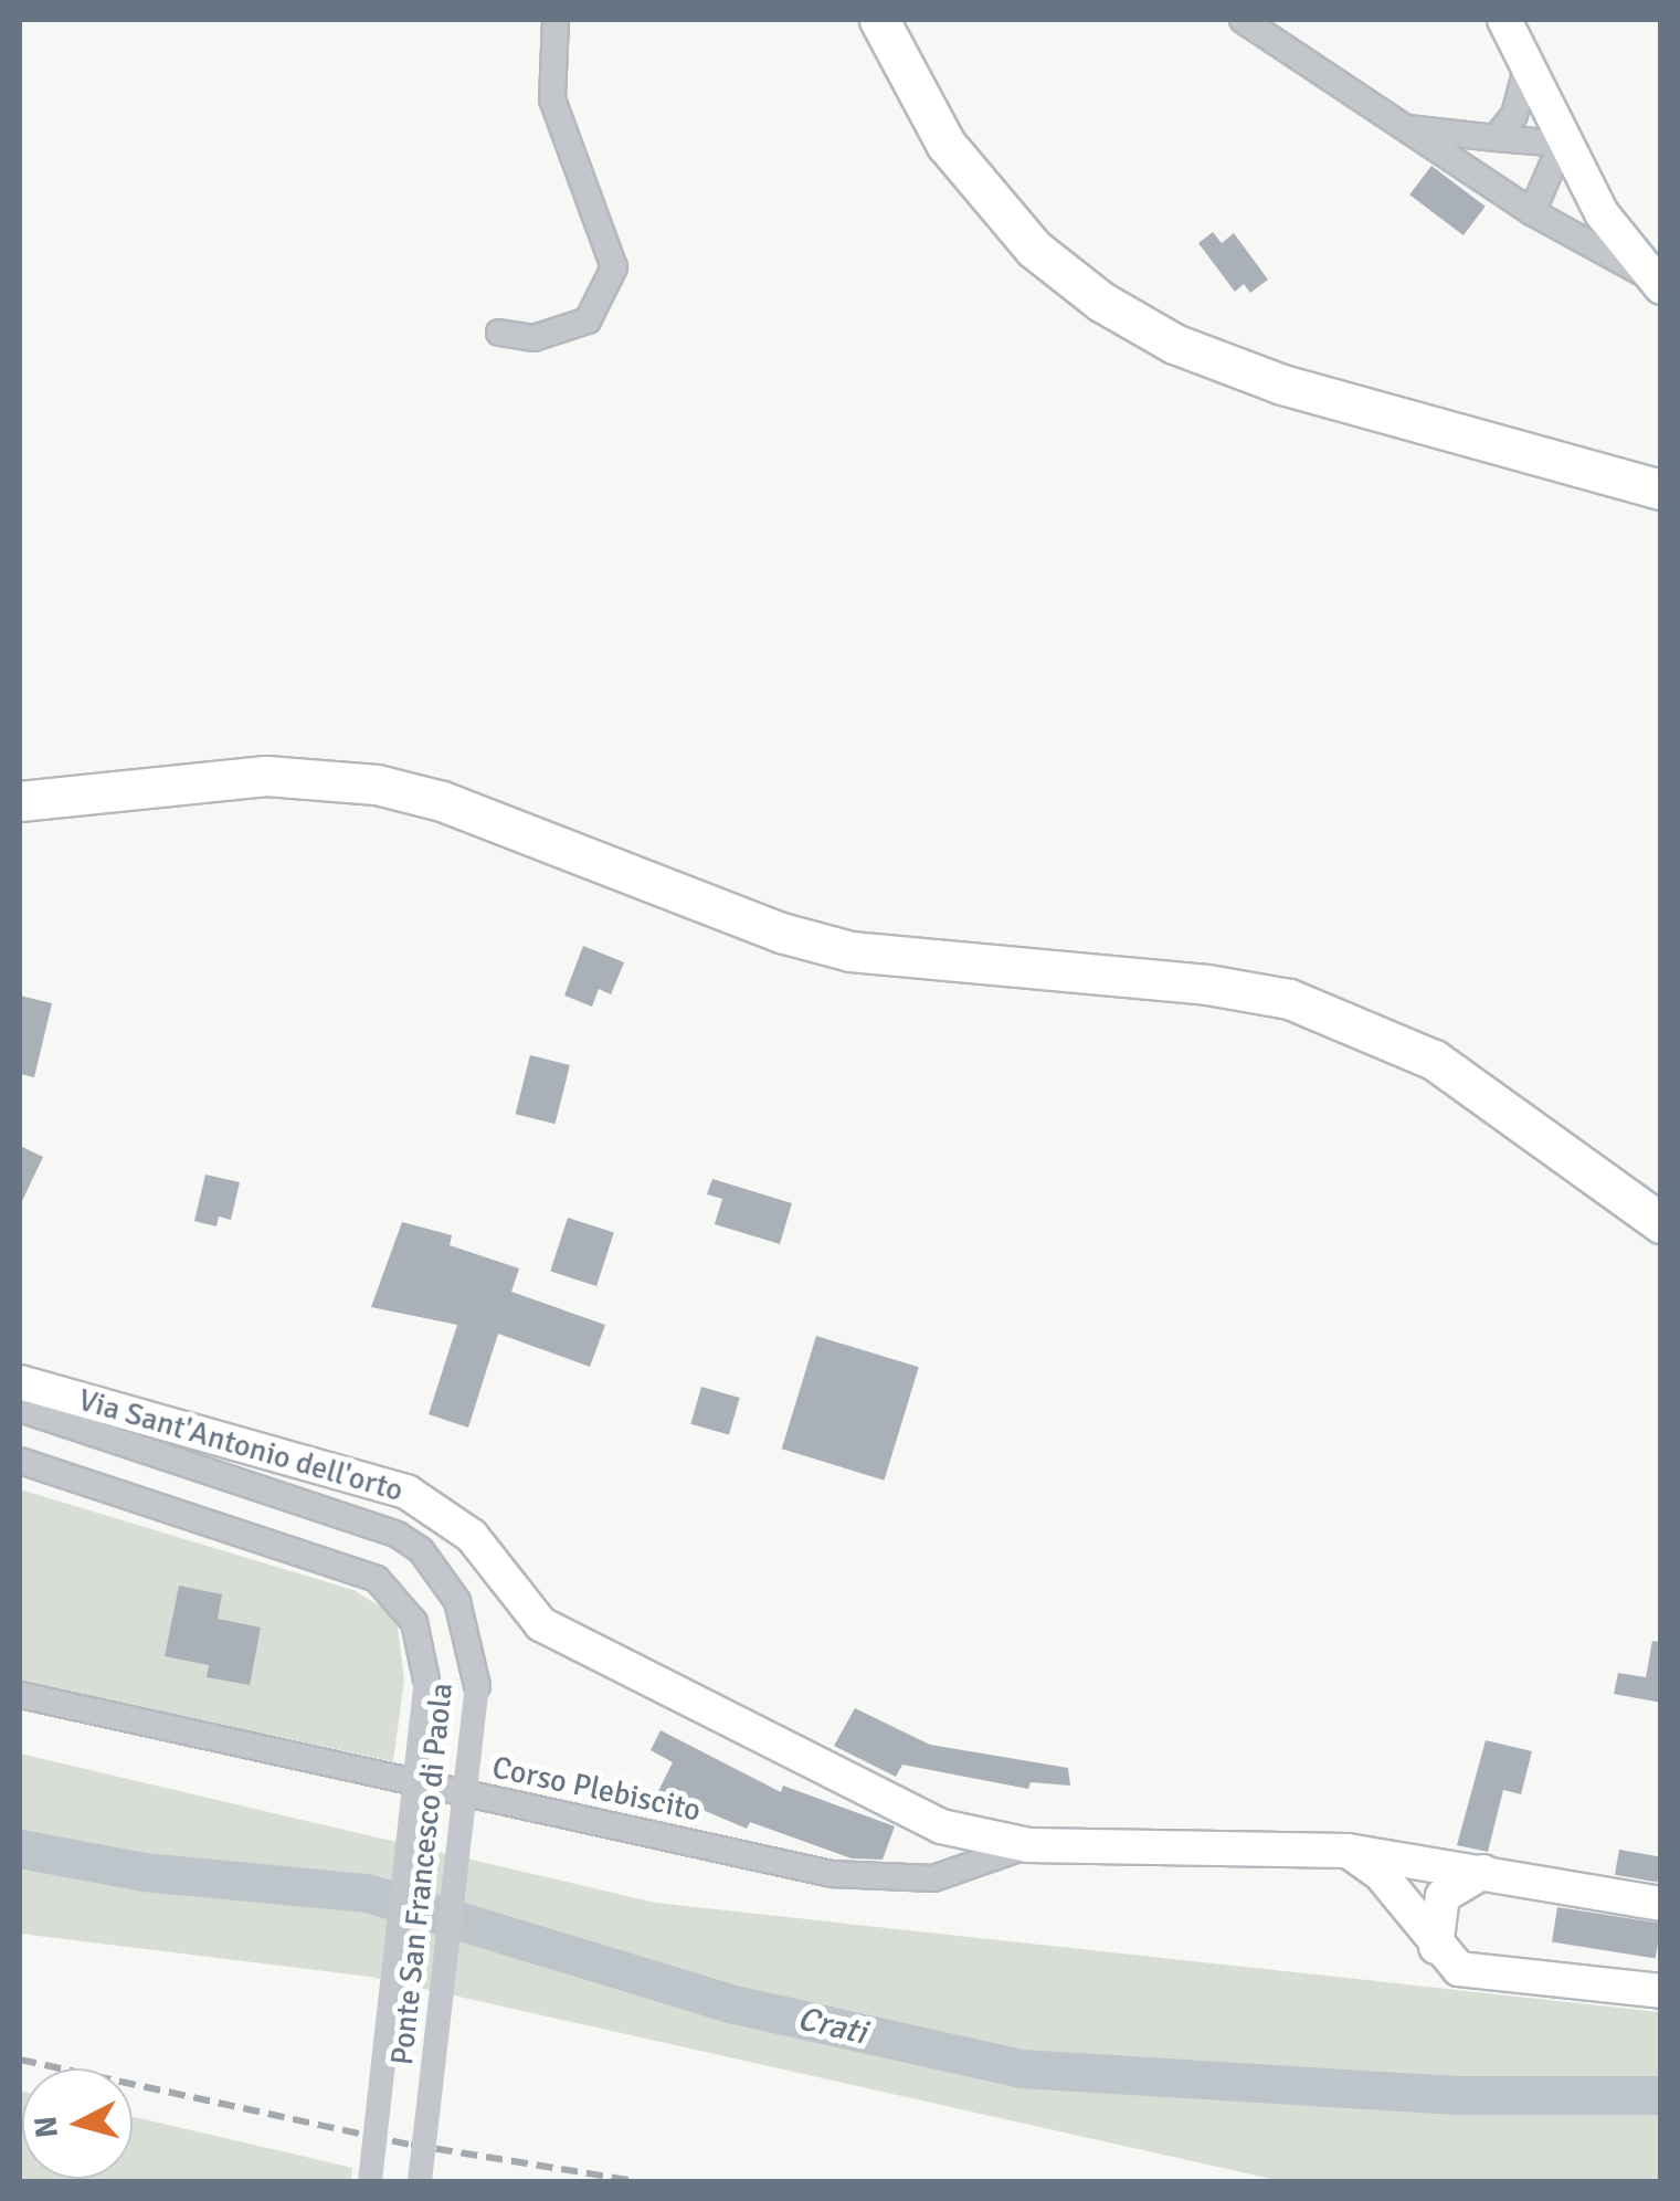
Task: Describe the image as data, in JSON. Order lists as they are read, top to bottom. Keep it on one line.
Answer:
{"streets":{"street":["Via Sant'Antonio dell'orto","Corso Plebiscito","Ponte San Francesco di Paola"]},"crossings":[["Via Sant'Antonio dell'orto","Corso Plebiscito"]],"water":["Crati"],"north":"left"}
